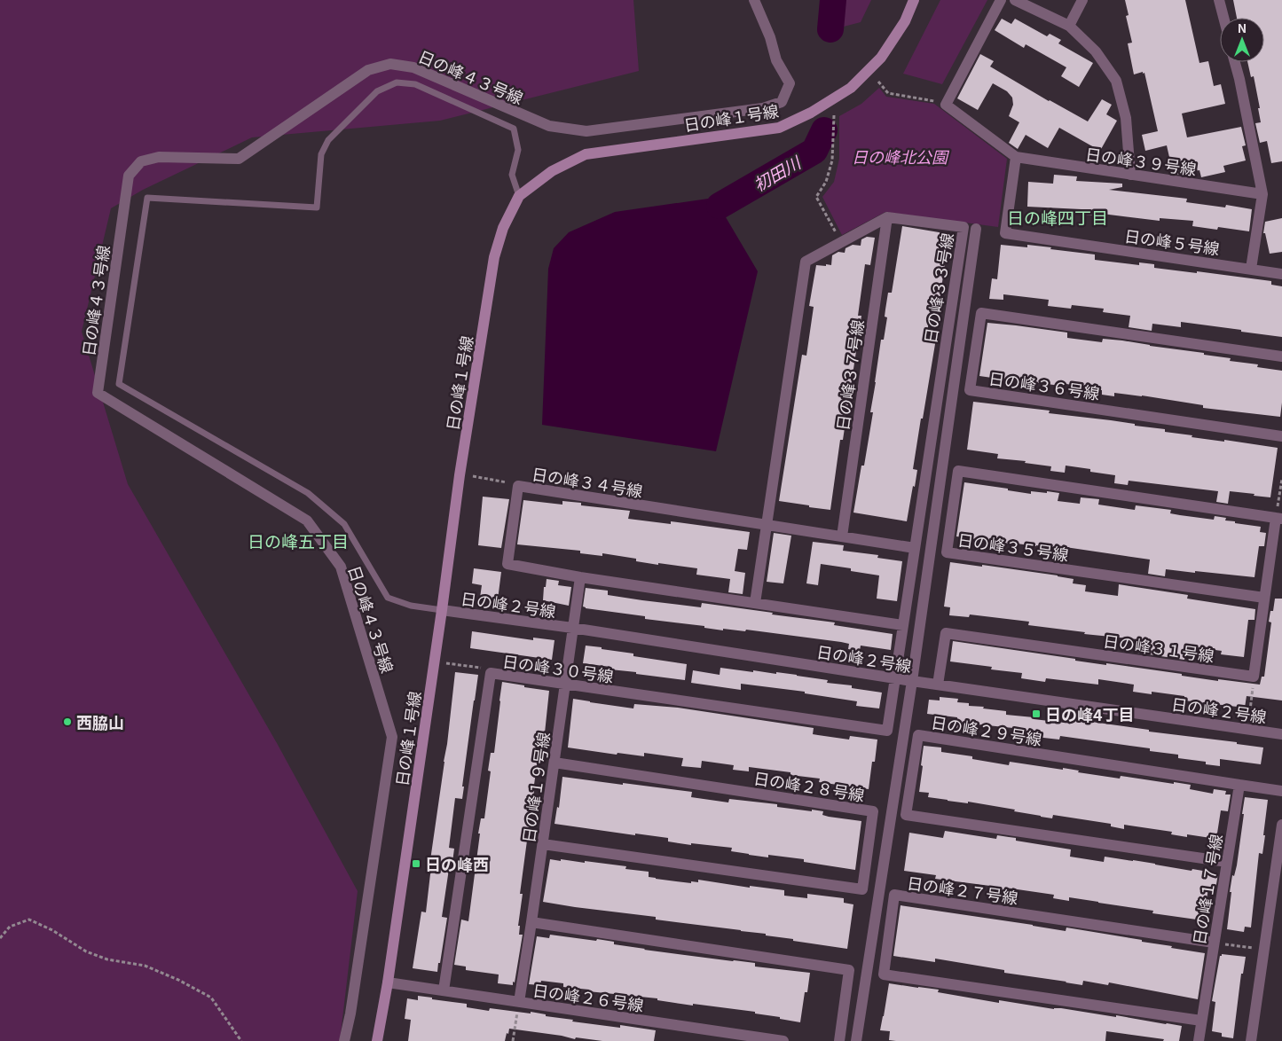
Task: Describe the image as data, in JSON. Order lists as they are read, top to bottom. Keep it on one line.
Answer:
{"streets":{"street":["日の峰４３号線","日の峰１号線","日の峰３９号線","日の峰５号線","日の峰３３号線","日の峰３７号線","日の峰３６号線","日の峰３４号線","日の峰３５号線","日の峰２号線","日の峰３１号線","日の峰３０号線","日の峰２９号線","日の峰２８号線","日の峰１９号線","日の峰２７号線","日の峰１７号線","日の峰２６号線"]},"crossings":[["日の峰１号線","日の峰２号線"],["日の峰１号線","日の峰２６号線"],["日の峰３９号線","日の峰５号線"],["日の峰３３号線","日の峰３７号線"],["日の峰３３号線","日の峰３４号線"],["日の峰３３号線","日の峰２号線"],["日の峰３３号線","日の峰３０号線"],["日の峰３７号線","日の峰３４号線"],["日の峰３４号線","日の峰１９号線"],["日の峰２号線","日の峰３１号線"],["日の峰２号線","日の峰３０号線"],["日の峰２号線","日の峰１９号線"],["日の峰３０号線","日の峰１９号線"],["日の峰３０号線","日の峰２６号線"],["日の峰２９号線","日の峰１７号線"],["日の峰２８号線","日の峰１９号線"],["日の峰１９号線","日の峰２６号線"],["日の峰２７号線","日の峰１７号線"]],"districts":["日の峰四丁目","日の峰五丁目"],"water":["初田川"],"parks":["日の峰北公園"],"places":{"transit":["日の峰4丁目","日の峰西"],"other":["西脇山"]},"north":"top"}
